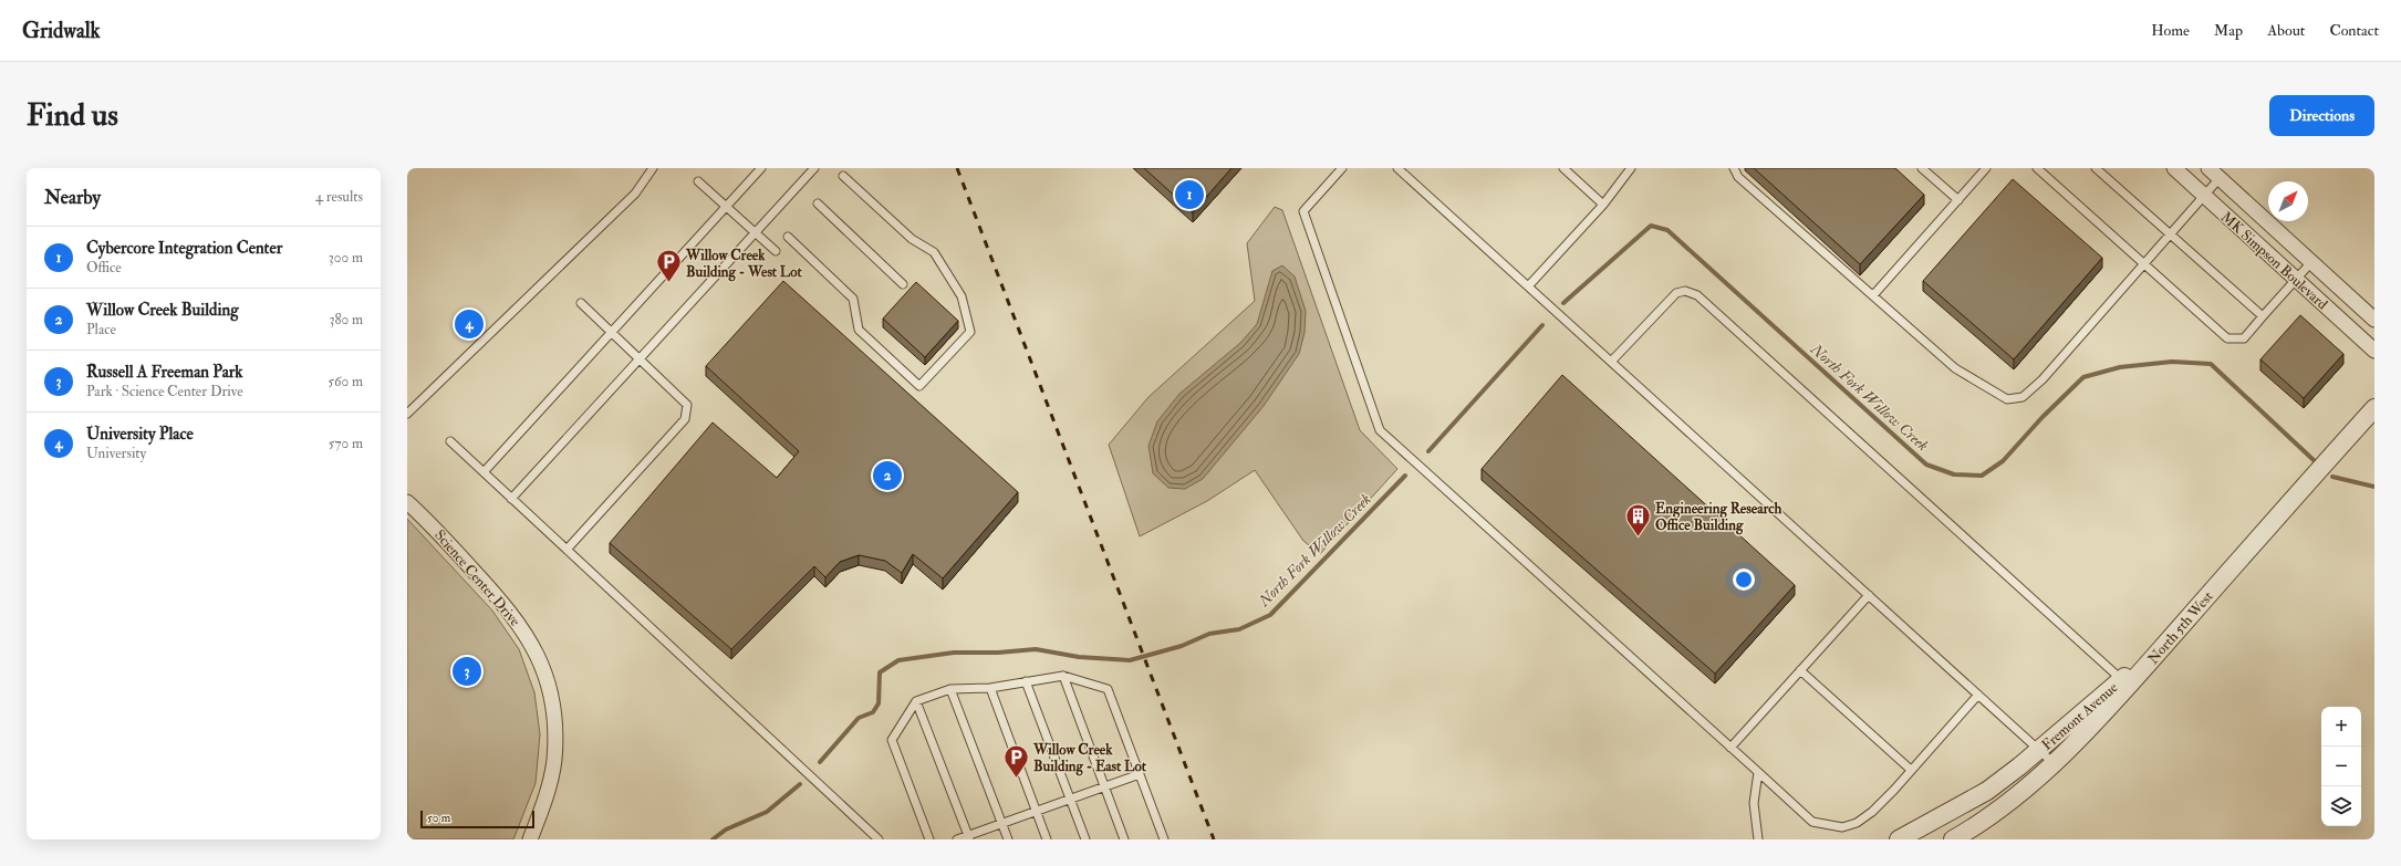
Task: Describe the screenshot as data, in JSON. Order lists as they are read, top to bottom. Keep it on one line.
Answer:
{"streets":{"street":["MK Simpson Boulevard","Science Center Drive","Fremont Avenue"]},"water":["North Fork Willow Creek"],"places":{"parking":["Willow Creek Building - West Lot","Willow Creek Building - East Lot"],"building":["Engineering Research Office Building"]},"scale_bar":"50 m","north":"top right","page":{"header":"Gridwalk","nav":["Home","Map","About","Contact"],"buttons":"Directions","title":"Find us","heading":["Nearby","4 results"],"pins":["1","4","2","3"],"list":[{"mark":"1","name":"Cybercore Integration Center","note":"Office","value":"300 m"},{"mark":"2","name":"Willow Creek Building","note":"Place","value":"380 m"},{"mark":"3","name":"Russell A Freeman Park","note":"Park · Science Center Drive","value":"560 m"},{"mark":"4","name":"University Place","note":"University","value":"570 m"}],"map_buttons":["+","−"],"scale":"50 m"}}
